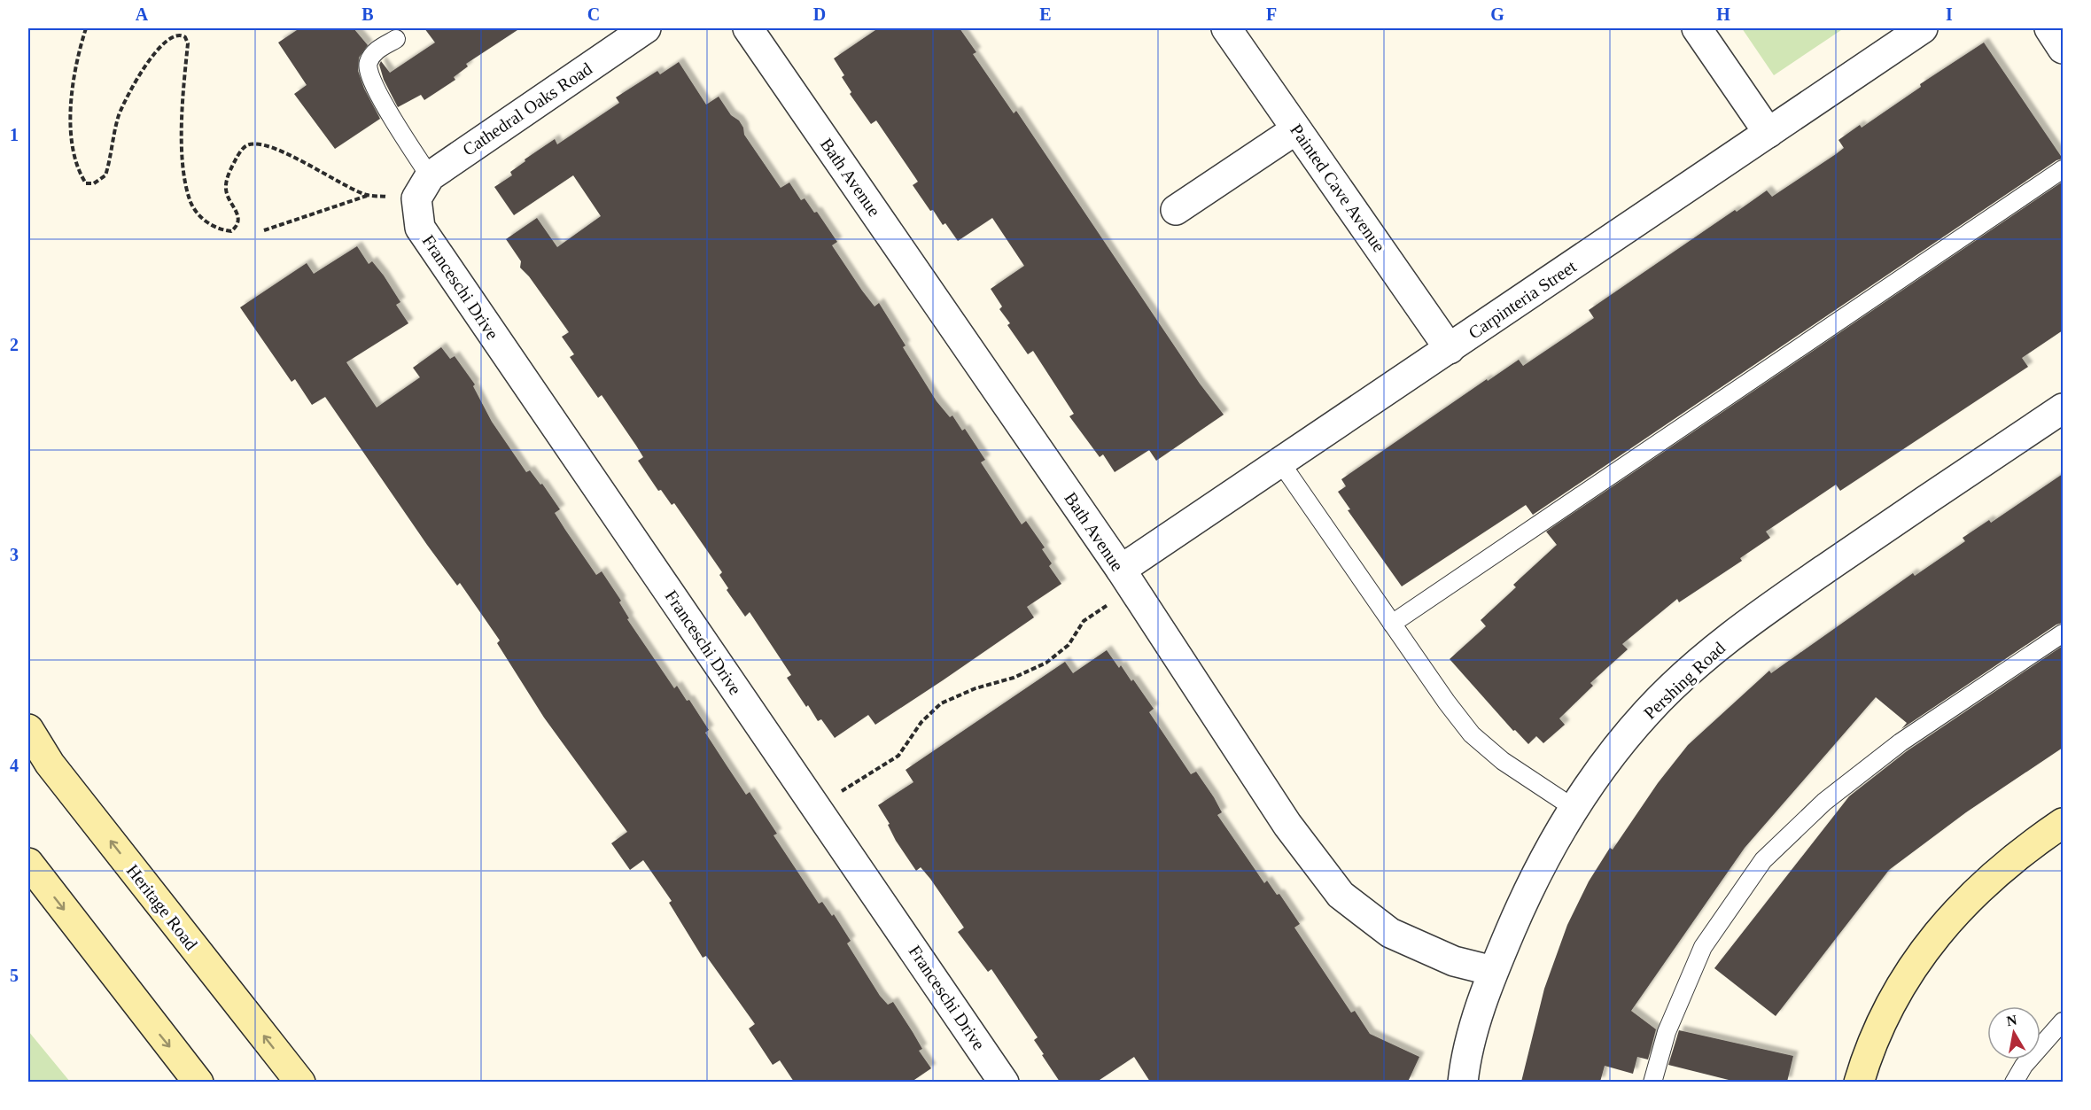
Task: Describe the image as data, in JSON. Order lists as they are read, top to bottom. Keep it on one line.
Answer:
{"streets":{"main road":["Heritage Road"],"street":["Cathedral Oaks Road","Bath Avenue","Painted Cave Avenue","Franceschi Drive","Carpinteria Street","Pershing Road"]},"crossings":[["Cathedral Oaks Road","Franceschi Drive"],["Bath Avenue","Carpinteria Street"],["Bath Avenue","Pershing Road"],["Painted Cave Avenue","Carpinteria Street"]],"north":"top","grid":{"columns":["A","B","C","D","E","F","G","H","I"],"rows":["1","2","3","4","5"]}}
